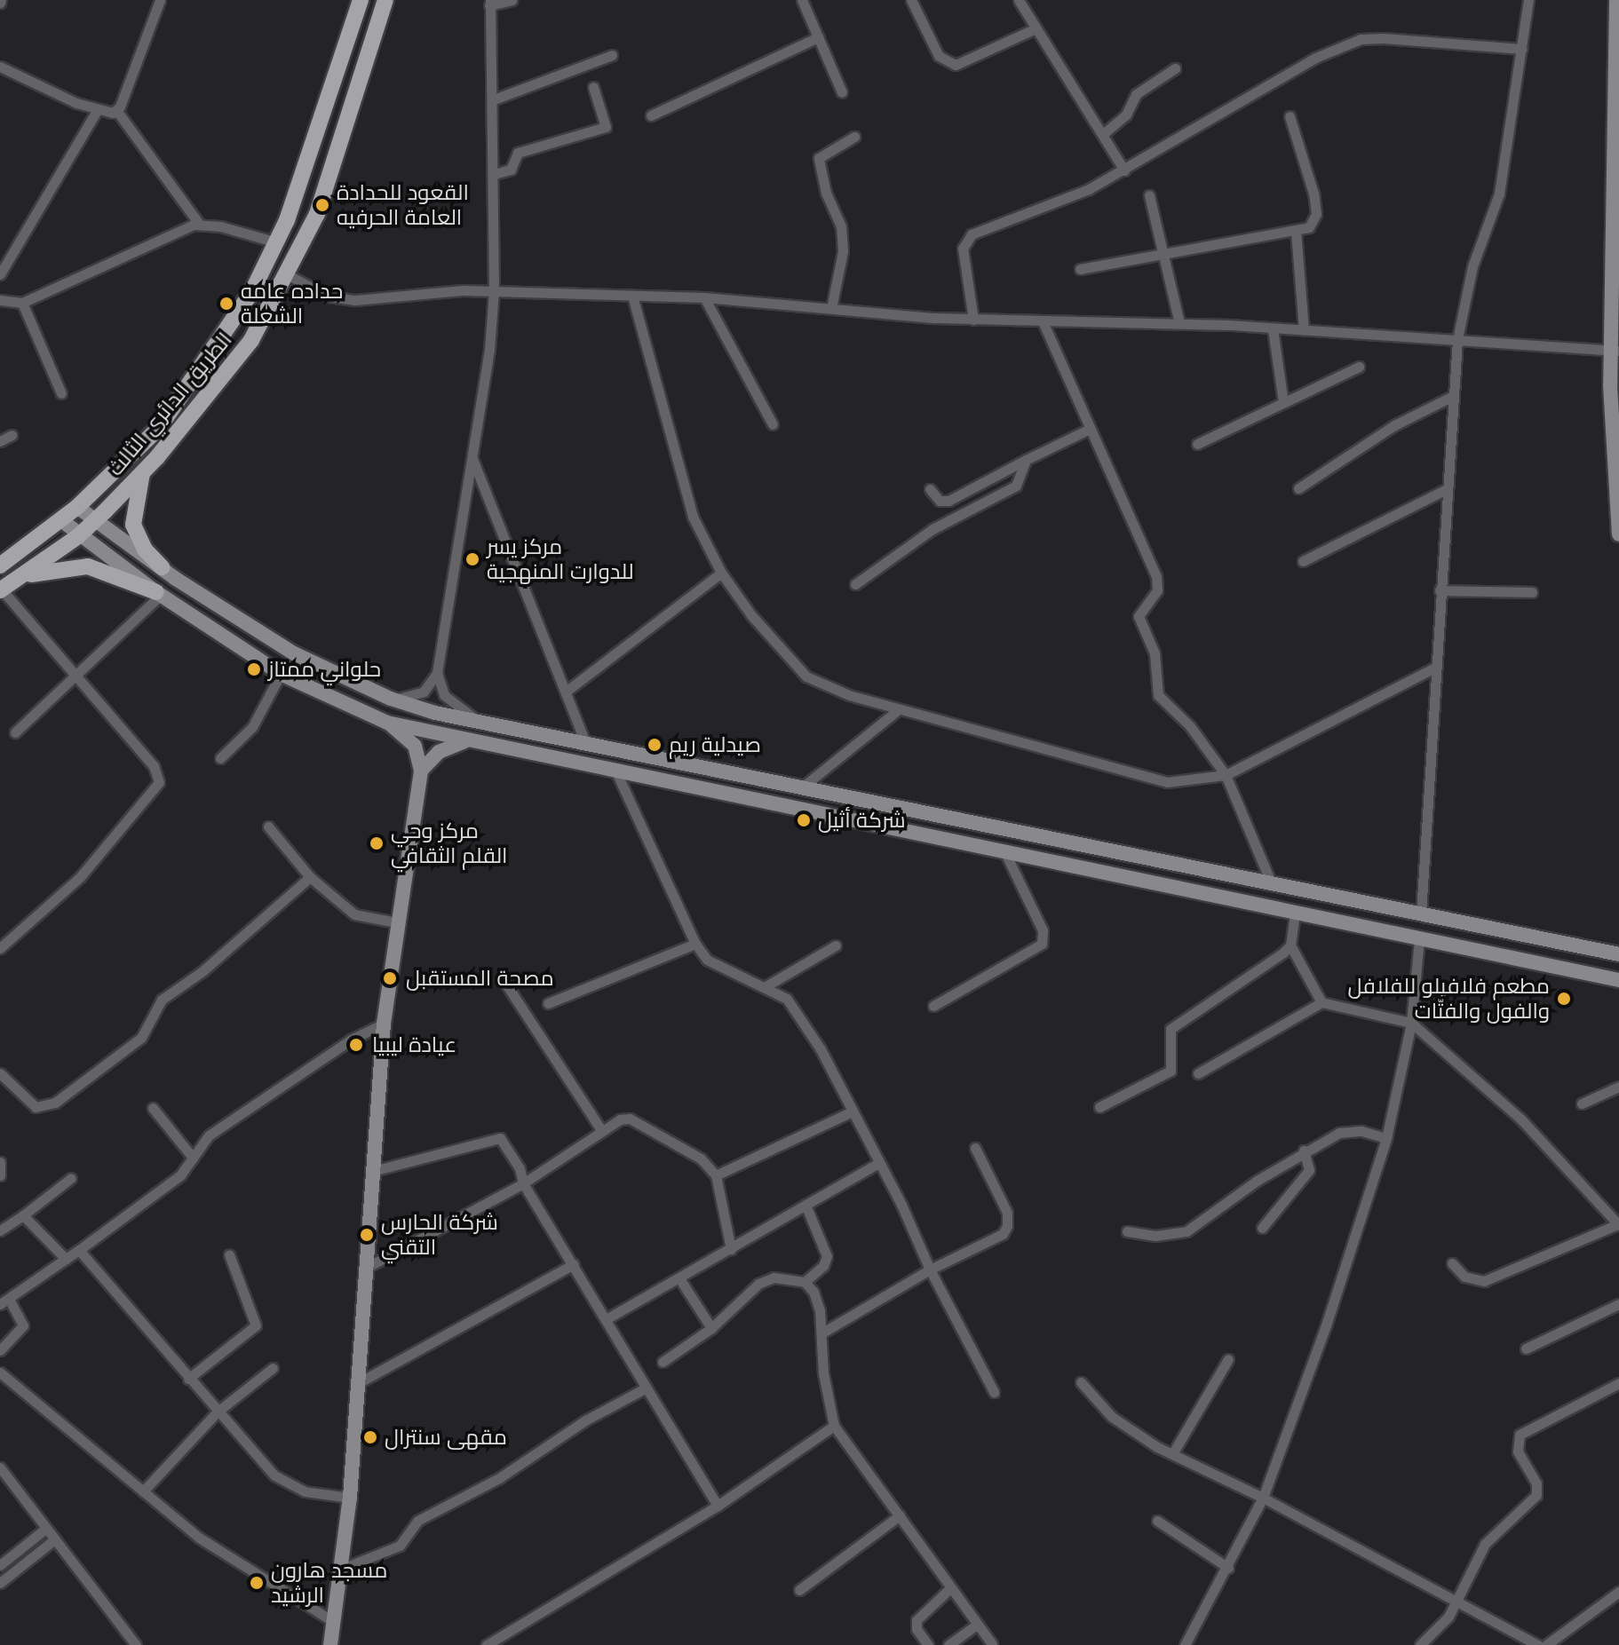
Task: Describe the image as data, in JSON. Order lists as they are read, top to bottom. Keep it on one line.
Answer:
{"streets":{"main road":["الطريق الدائري الثالث"]},"places":["القعود للحدادة العامة الحرفيه","حداده عامه الشعلة","مركز يسر للدوارت المنهجية","حلواني ممتاز","صيدلية ريم","شركة أثيل","مركز وحي القلم الثقافي","مصحة المستقبل","مطعم فلافيلو للفلافل والفول والفتّات","عيادة ليبيا","شركة الحارس التقني","مقهى سنترال","مسجد هارون الرشيد"]}
